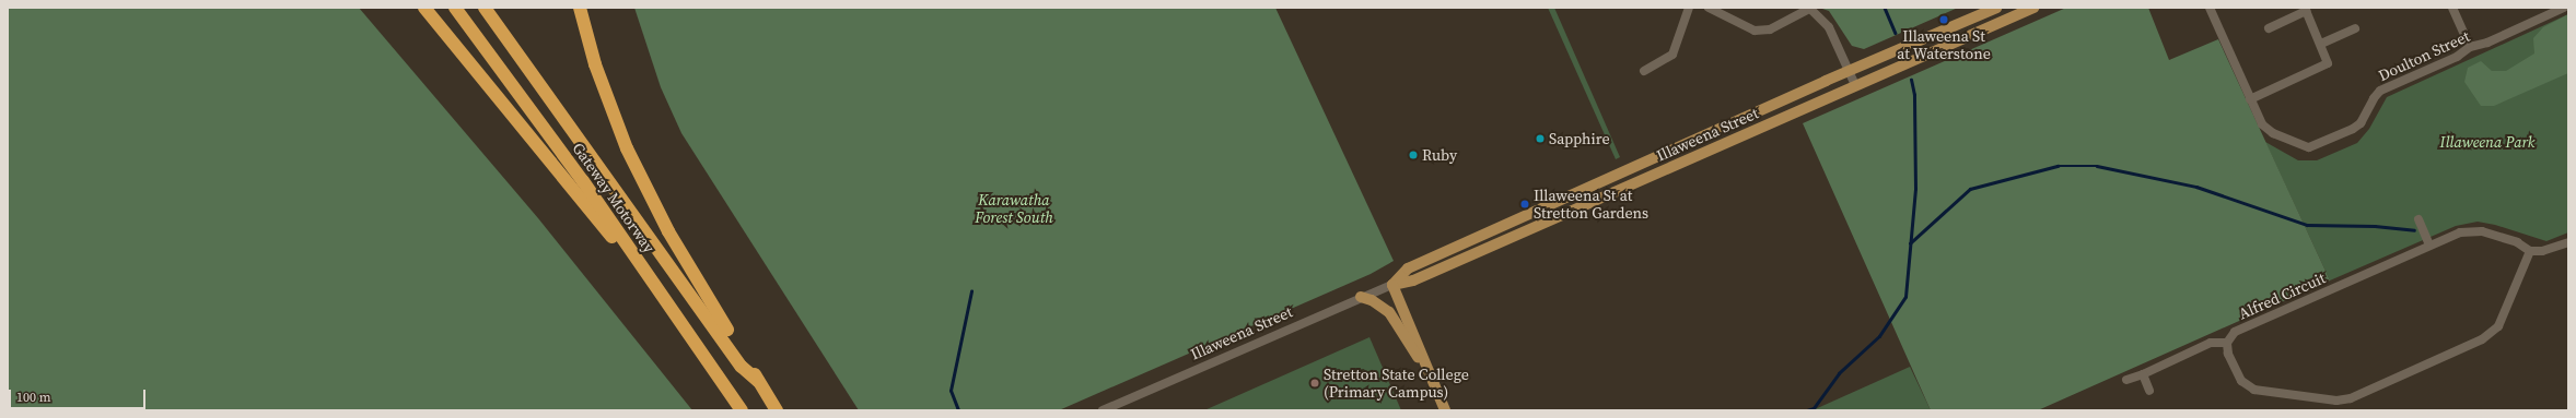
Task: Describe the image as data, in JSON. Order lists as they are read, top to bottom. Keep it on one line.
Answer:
{"streets":{"highway":["Gateway Motorway"],"main road":["Illaweena Street"],"street":["Doulton Street","Alfred Circuit"]},"parks":["Illaweena Park","Karawatha Forest South"],"places":["Illaweena St at Waterstone","Sapphire","Ruby","Illaweena St at Stretton Gardens","Stretton State College (Primary Campus)"],"scale_bar":"100 m"}
